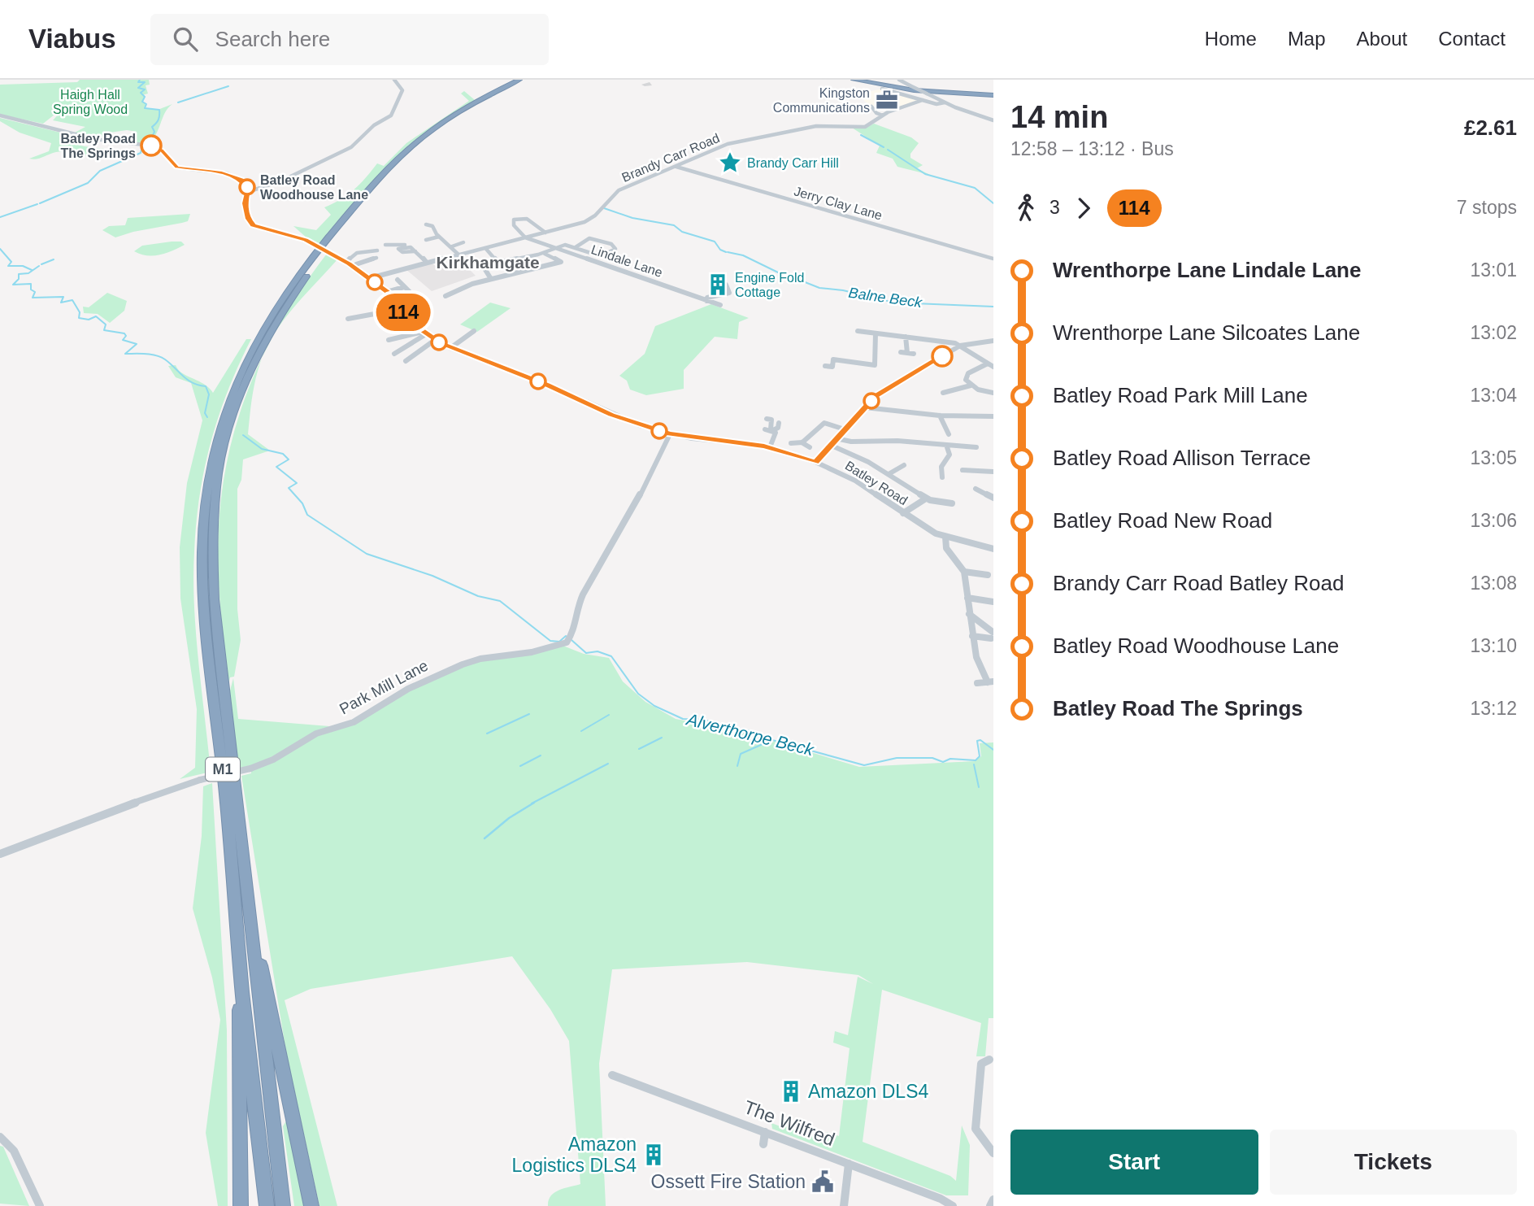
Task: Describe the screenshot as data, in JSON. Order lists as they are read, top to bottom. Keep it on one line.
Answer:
{"streets":{"highway":["M1"],"street":["Brandy Carr Road","Jerry Clay Lane","Lindale Lane","Batley Road","Park Mill Lane","The Wilfred"]},"crossings":[["Brandy Carr Road","Jerry Clay Lane"],["Brandy Carr Road","Lindale Lane"],["Brandy Carr Road","Batley Road"],["Batley Road","Park Mill Lane"]],"districts":["Kirkhamgate"],"water":["Balne Beck","Alverthorpe Beck"],"parks":["Haigh Hall Spring Wood"],"places":{"office":["Kingston Communications"],"other":["Batley Road The Springs","Batley Road Woodhouse Lane"],"place":["Brandy Carr Hill"],"building":["Engine Fold Cottage","Amazon DLS4","Amazon Logistics DLS4"],"public building":["Ossett Fire Station"]},"lines":["bus line 114"],"page":{"header":"Viabus","search":"Search here","nav":["Home","Map","About","Contact"],"on_map":"114","heading":["14 min","12:58 – 13:12 · Bus","£2.61"],"legs":["3","114","7 stops"],"list":[{"name":"Wrenthorpe Lane Lindale Lane","value":"13:01"},{"name":"Wrenthorpe Lane Silcoates Lane","value":"13:02"},{"name":"Batley Road Park Mill Lane","value":"13:04"},{"name":"Batley Road Allison Terrace","value":"13:05"},{"name":"Batley Road New Road","value":"13:06"},{"name":"Brandy Carr Road Batley Road","value":"13:08"},{"name":"Batley Road Woodhouse Lane","value":"13:10"},{"name":"Batley Road The Springs","value":"13:12"}],"buttons":["Start","Tickets"]}}
